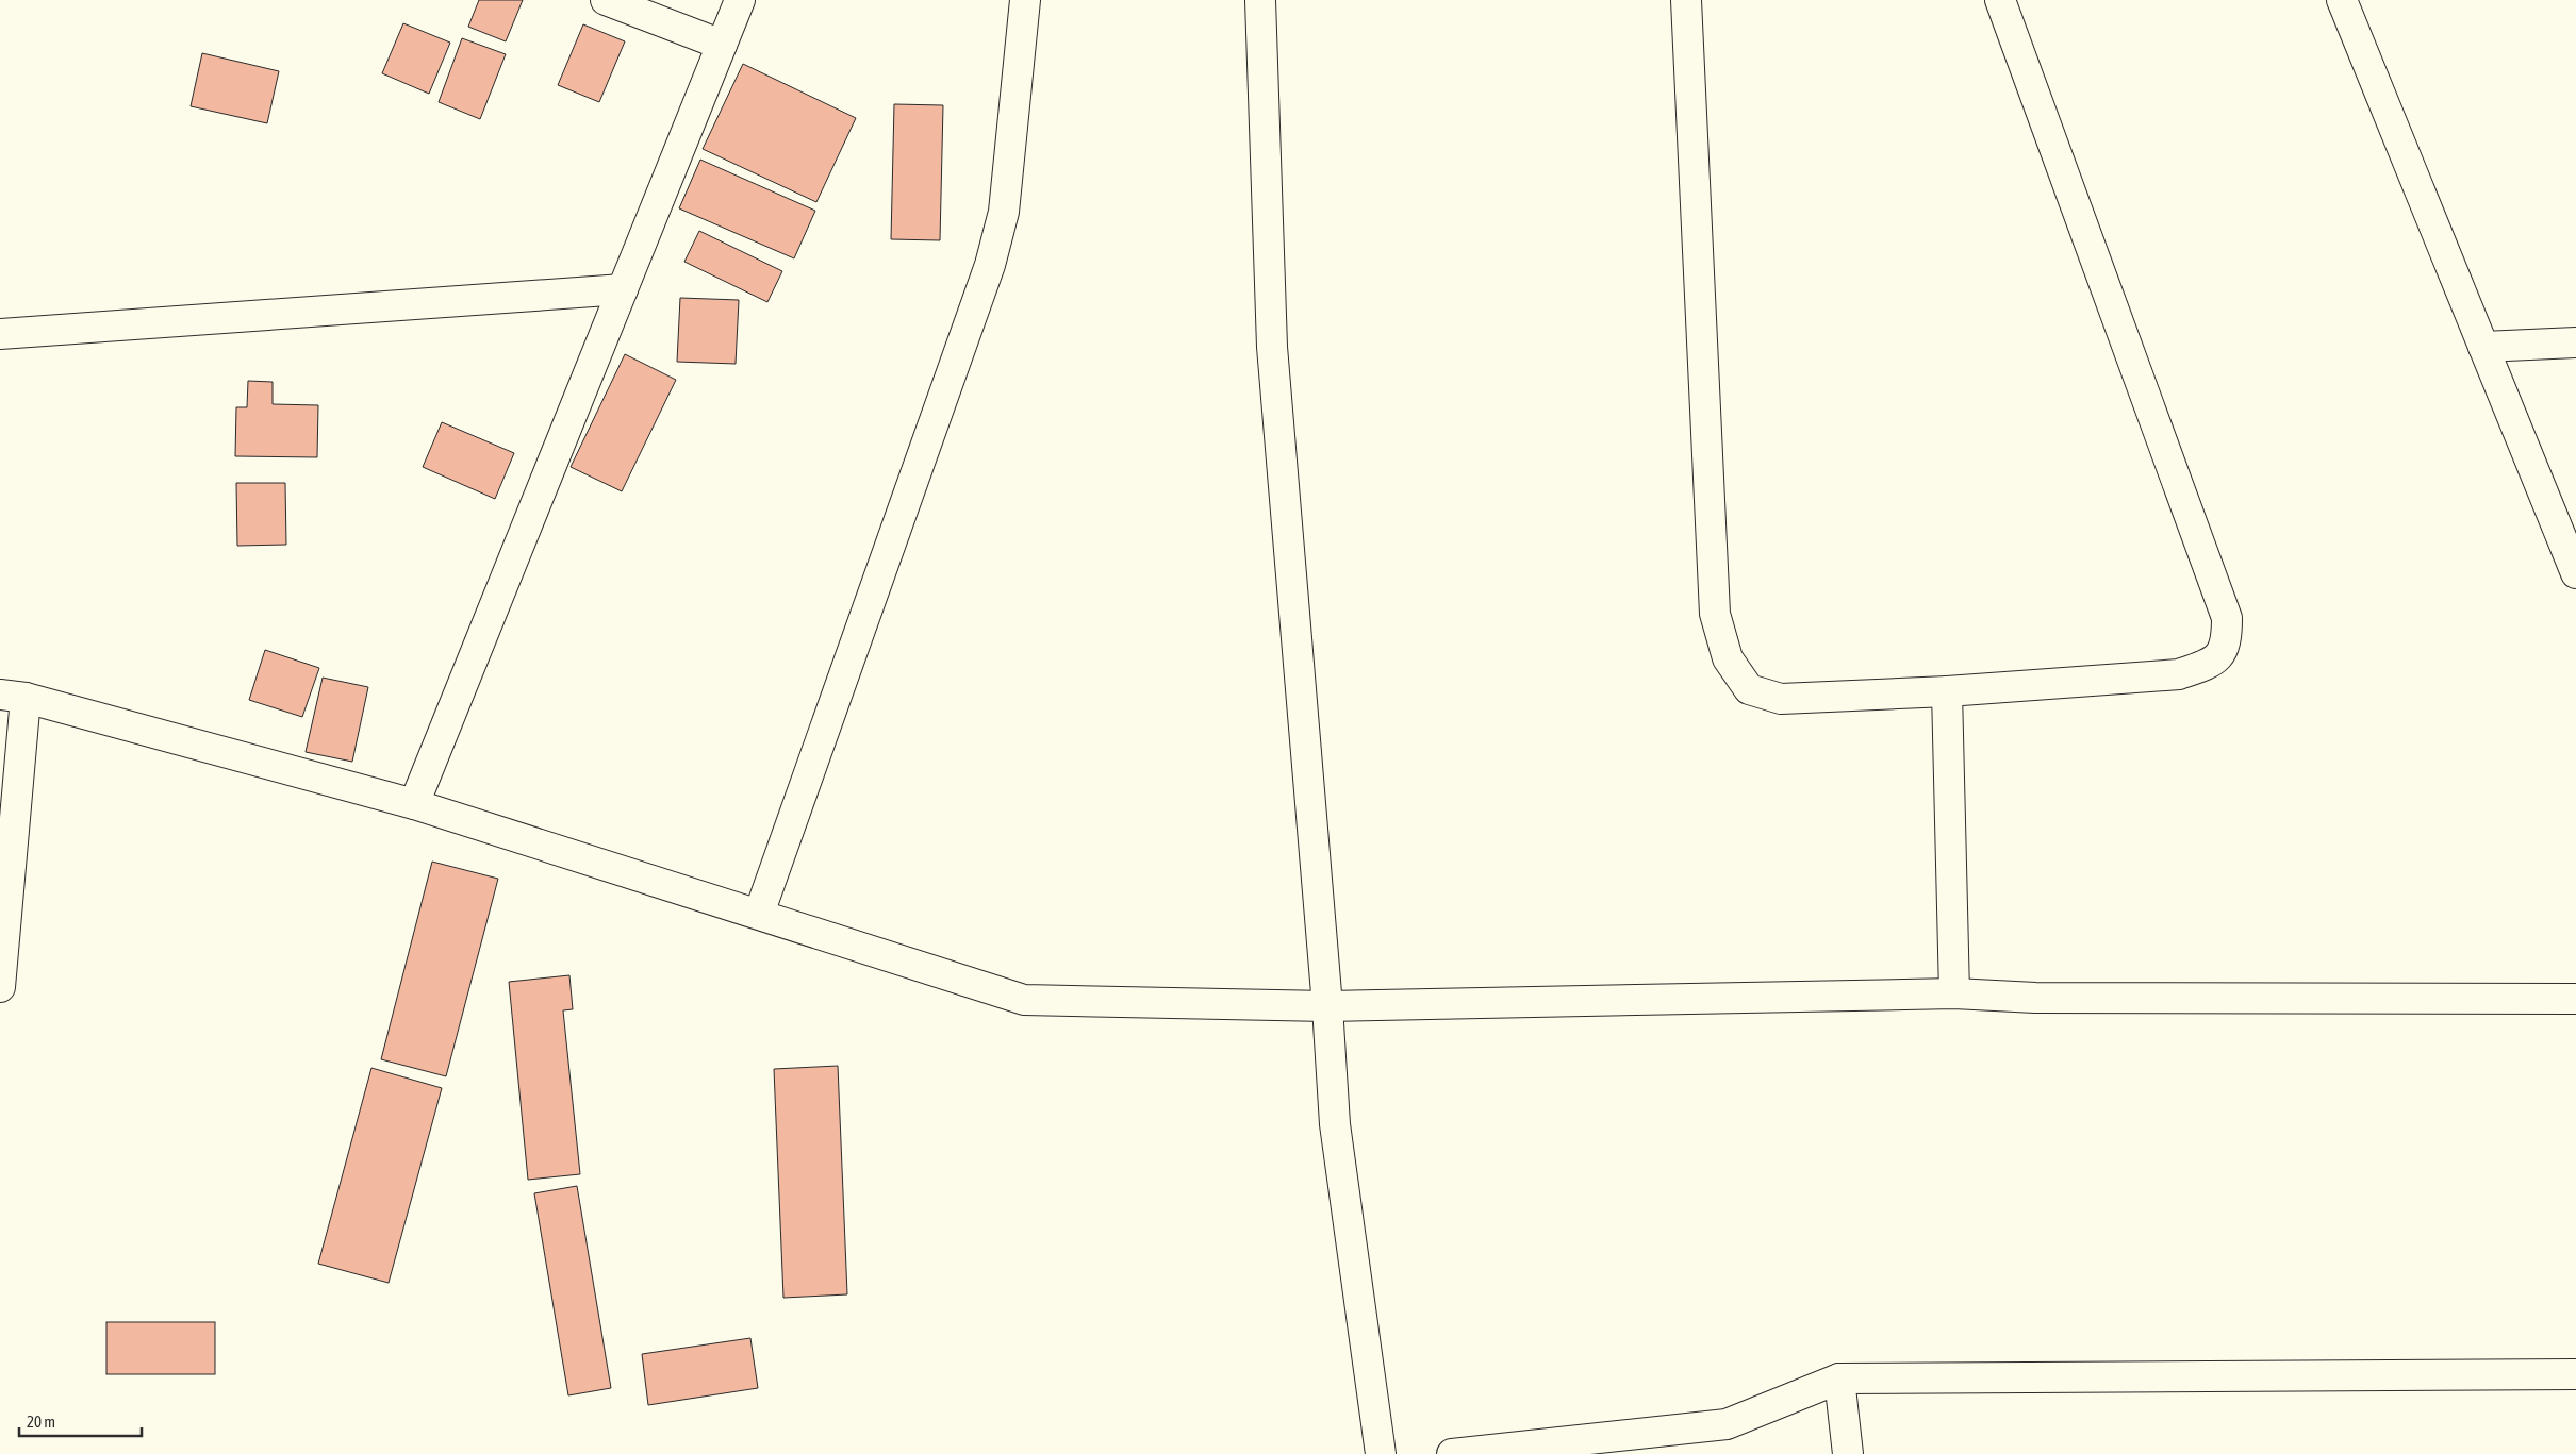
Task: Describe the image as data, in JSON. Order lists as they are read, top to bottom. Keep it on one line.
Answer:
{"scale_bar":"20 m"}
